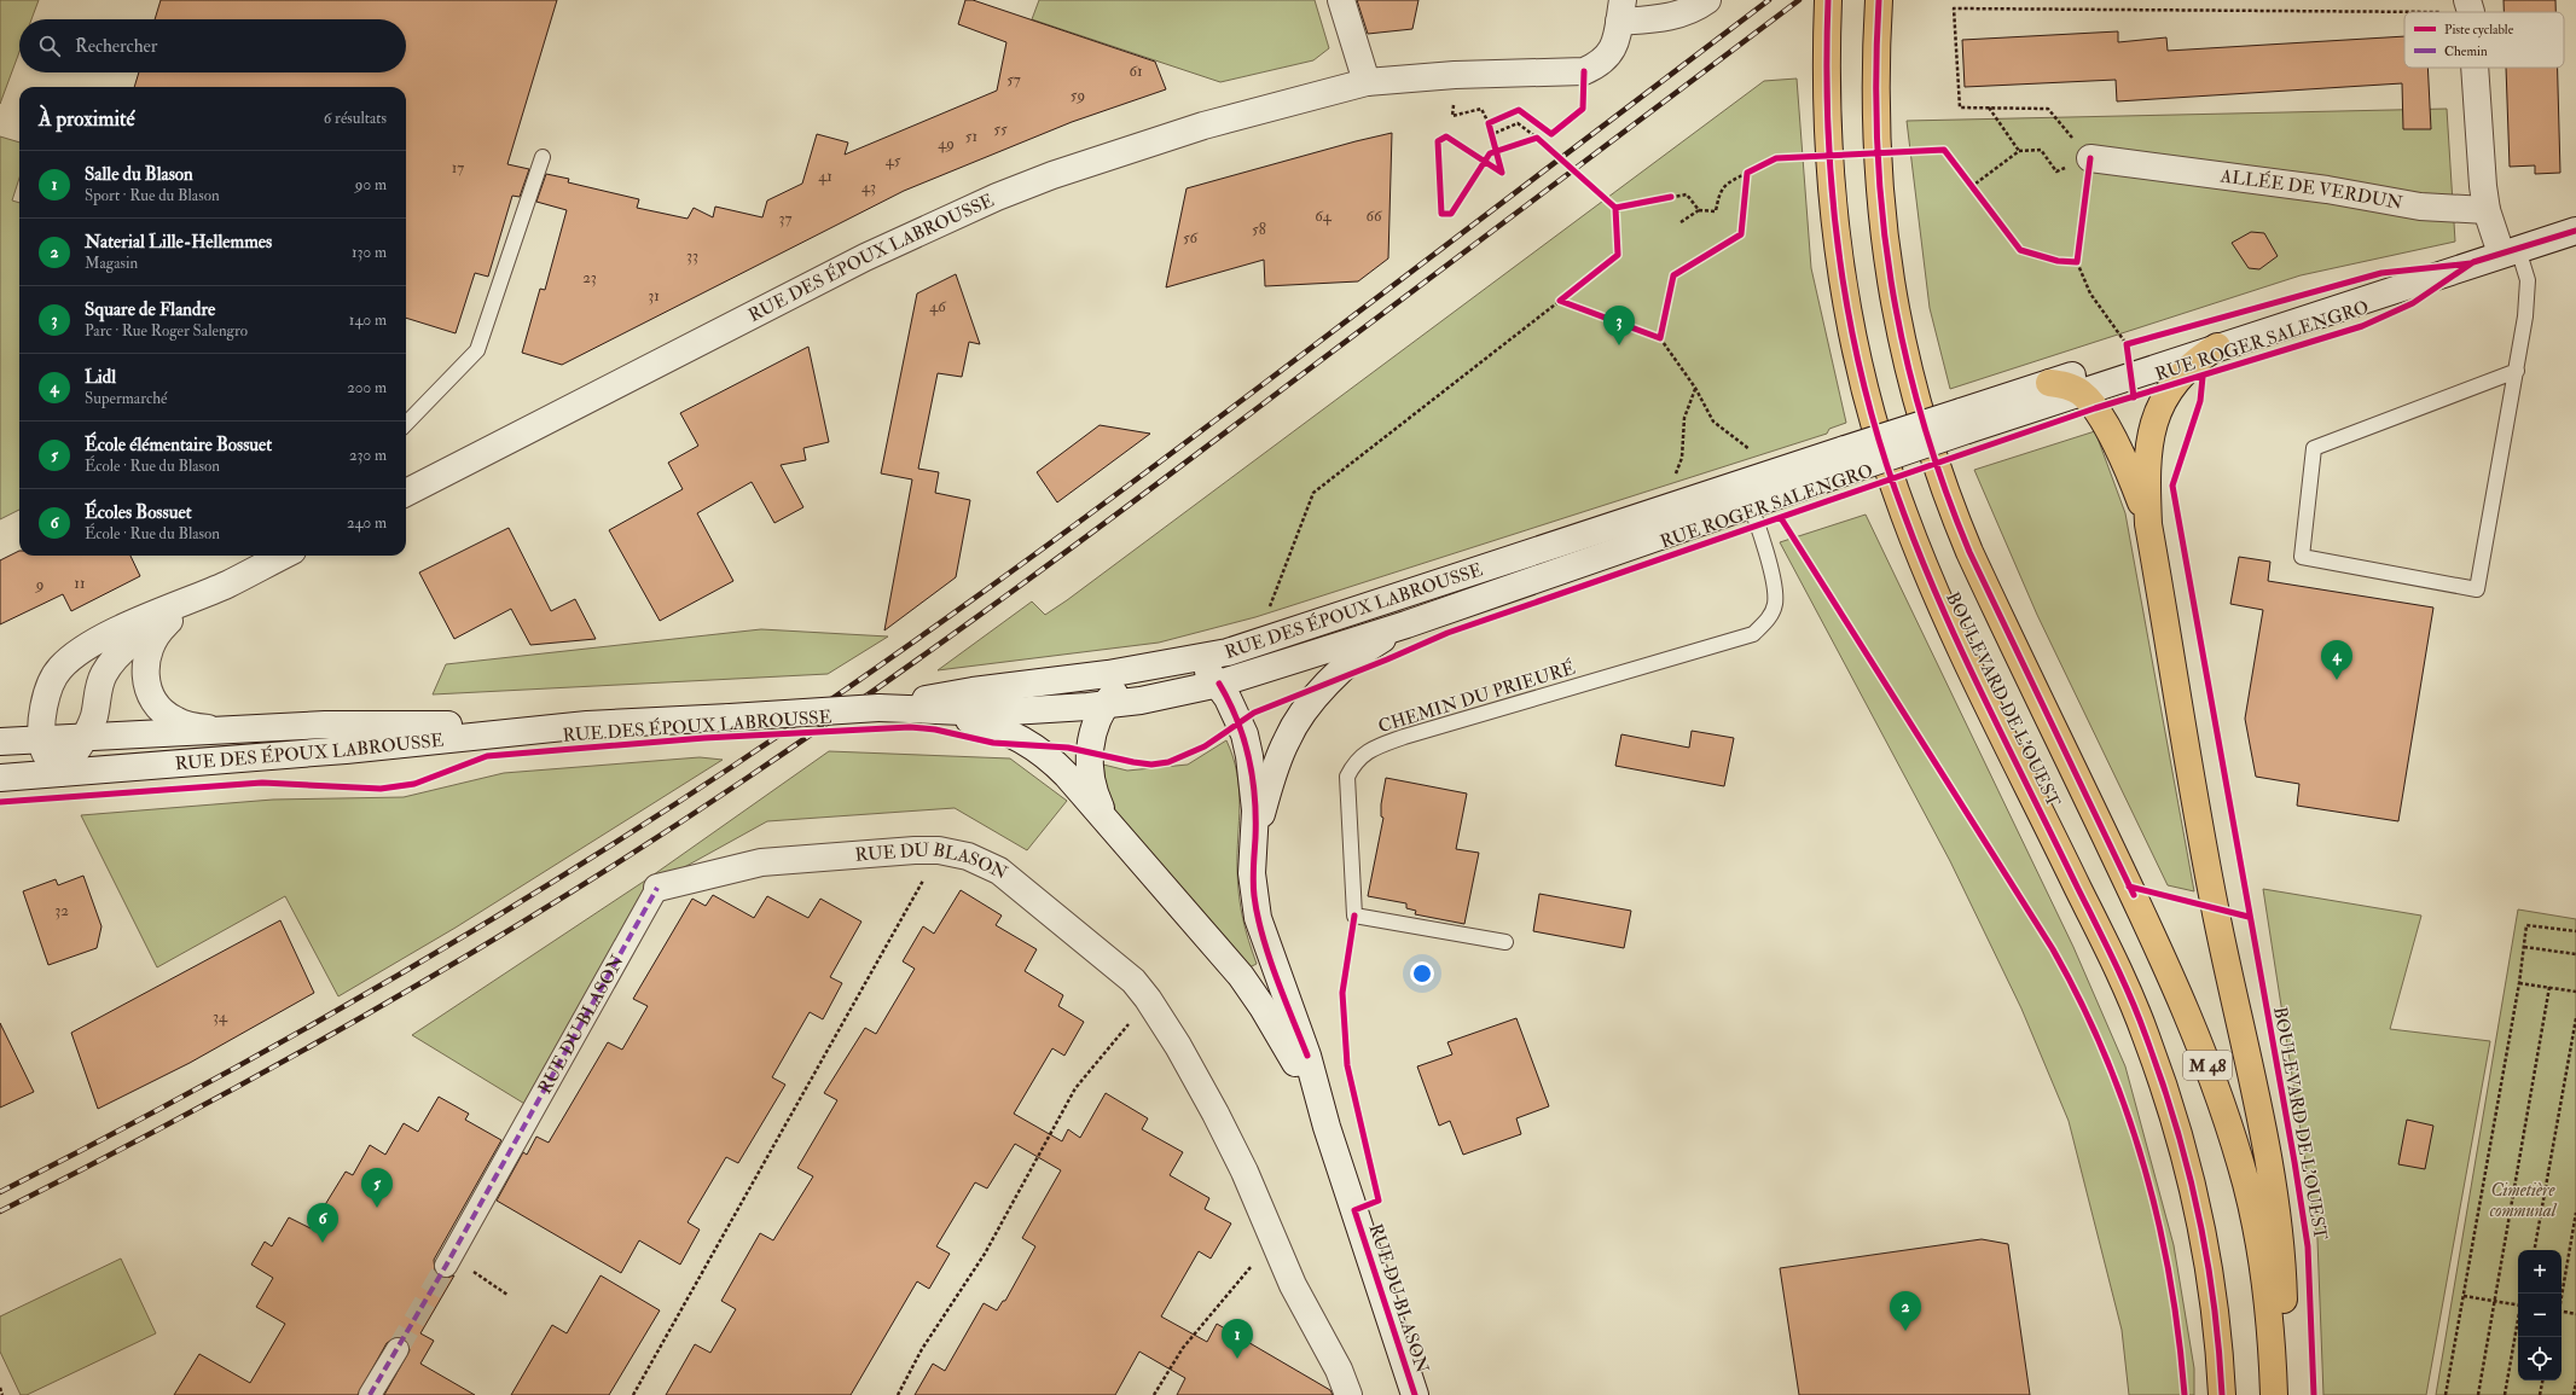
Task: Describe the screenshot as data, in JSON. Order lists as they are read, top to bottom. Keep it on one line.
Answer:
{"streets":{"main road":["ALLÉE DE VERDUN","RUE DES ÉPOUX LABROUSSE","RUE ROGER SALENGRO","BOULEVARD DE L'OUEST","RUE DU BLASON","M 48"],"lane":["CHEMIN DU PRIEURÉ"]},"crossings":[["RUE DES ÉPOUX LABROUSSE","RUE ROGER SALENGRO"],["RUE DES ÉPOUX LABROUSSE","RUE DU BLASON"],["RUE ROGER SALENGRO","CHEMIN DU PRIEURÉ"],["RUE ROGER SALENGRO","RUE DU BLASON"]],"parks":["Cimetière communal"],"house_numbers":["61","57","59","55","51","49","45","17","41","43","64","66","37","58","56","33","23","31","46","11","9","32","34"],"legend":["Piste cyclable","Chemin"],"page":{"search":"Rechercher","heading":["À proximité","6 résultats"],"list":[{"mark":"1","name":"Salle du Blason","note":"Sport · Rue du Blason","value":"90 m"},{"mark":"2","name":"Naterial Lille-Hellemmes","note":"Magasin","value":"130 m"},{"mark":"3","name":"Square de Flandre","note":"Parc · Rue Roger Salengro","value":"140 m"},{"mark":"4","name":"Lidl","note":"Supermarché","value":"200 m"},{"mark":"5","name":"École élémentaire Bossuet","note":"École · Rue du Blason","value":"230 m"},{"mark":"6","name":"Écoles Bossuet","note":"École · Rue du Blason","value":"240 m"}],"pins":["3","4","5","6","2","1"],"map_buttons":["+","−"]}}
